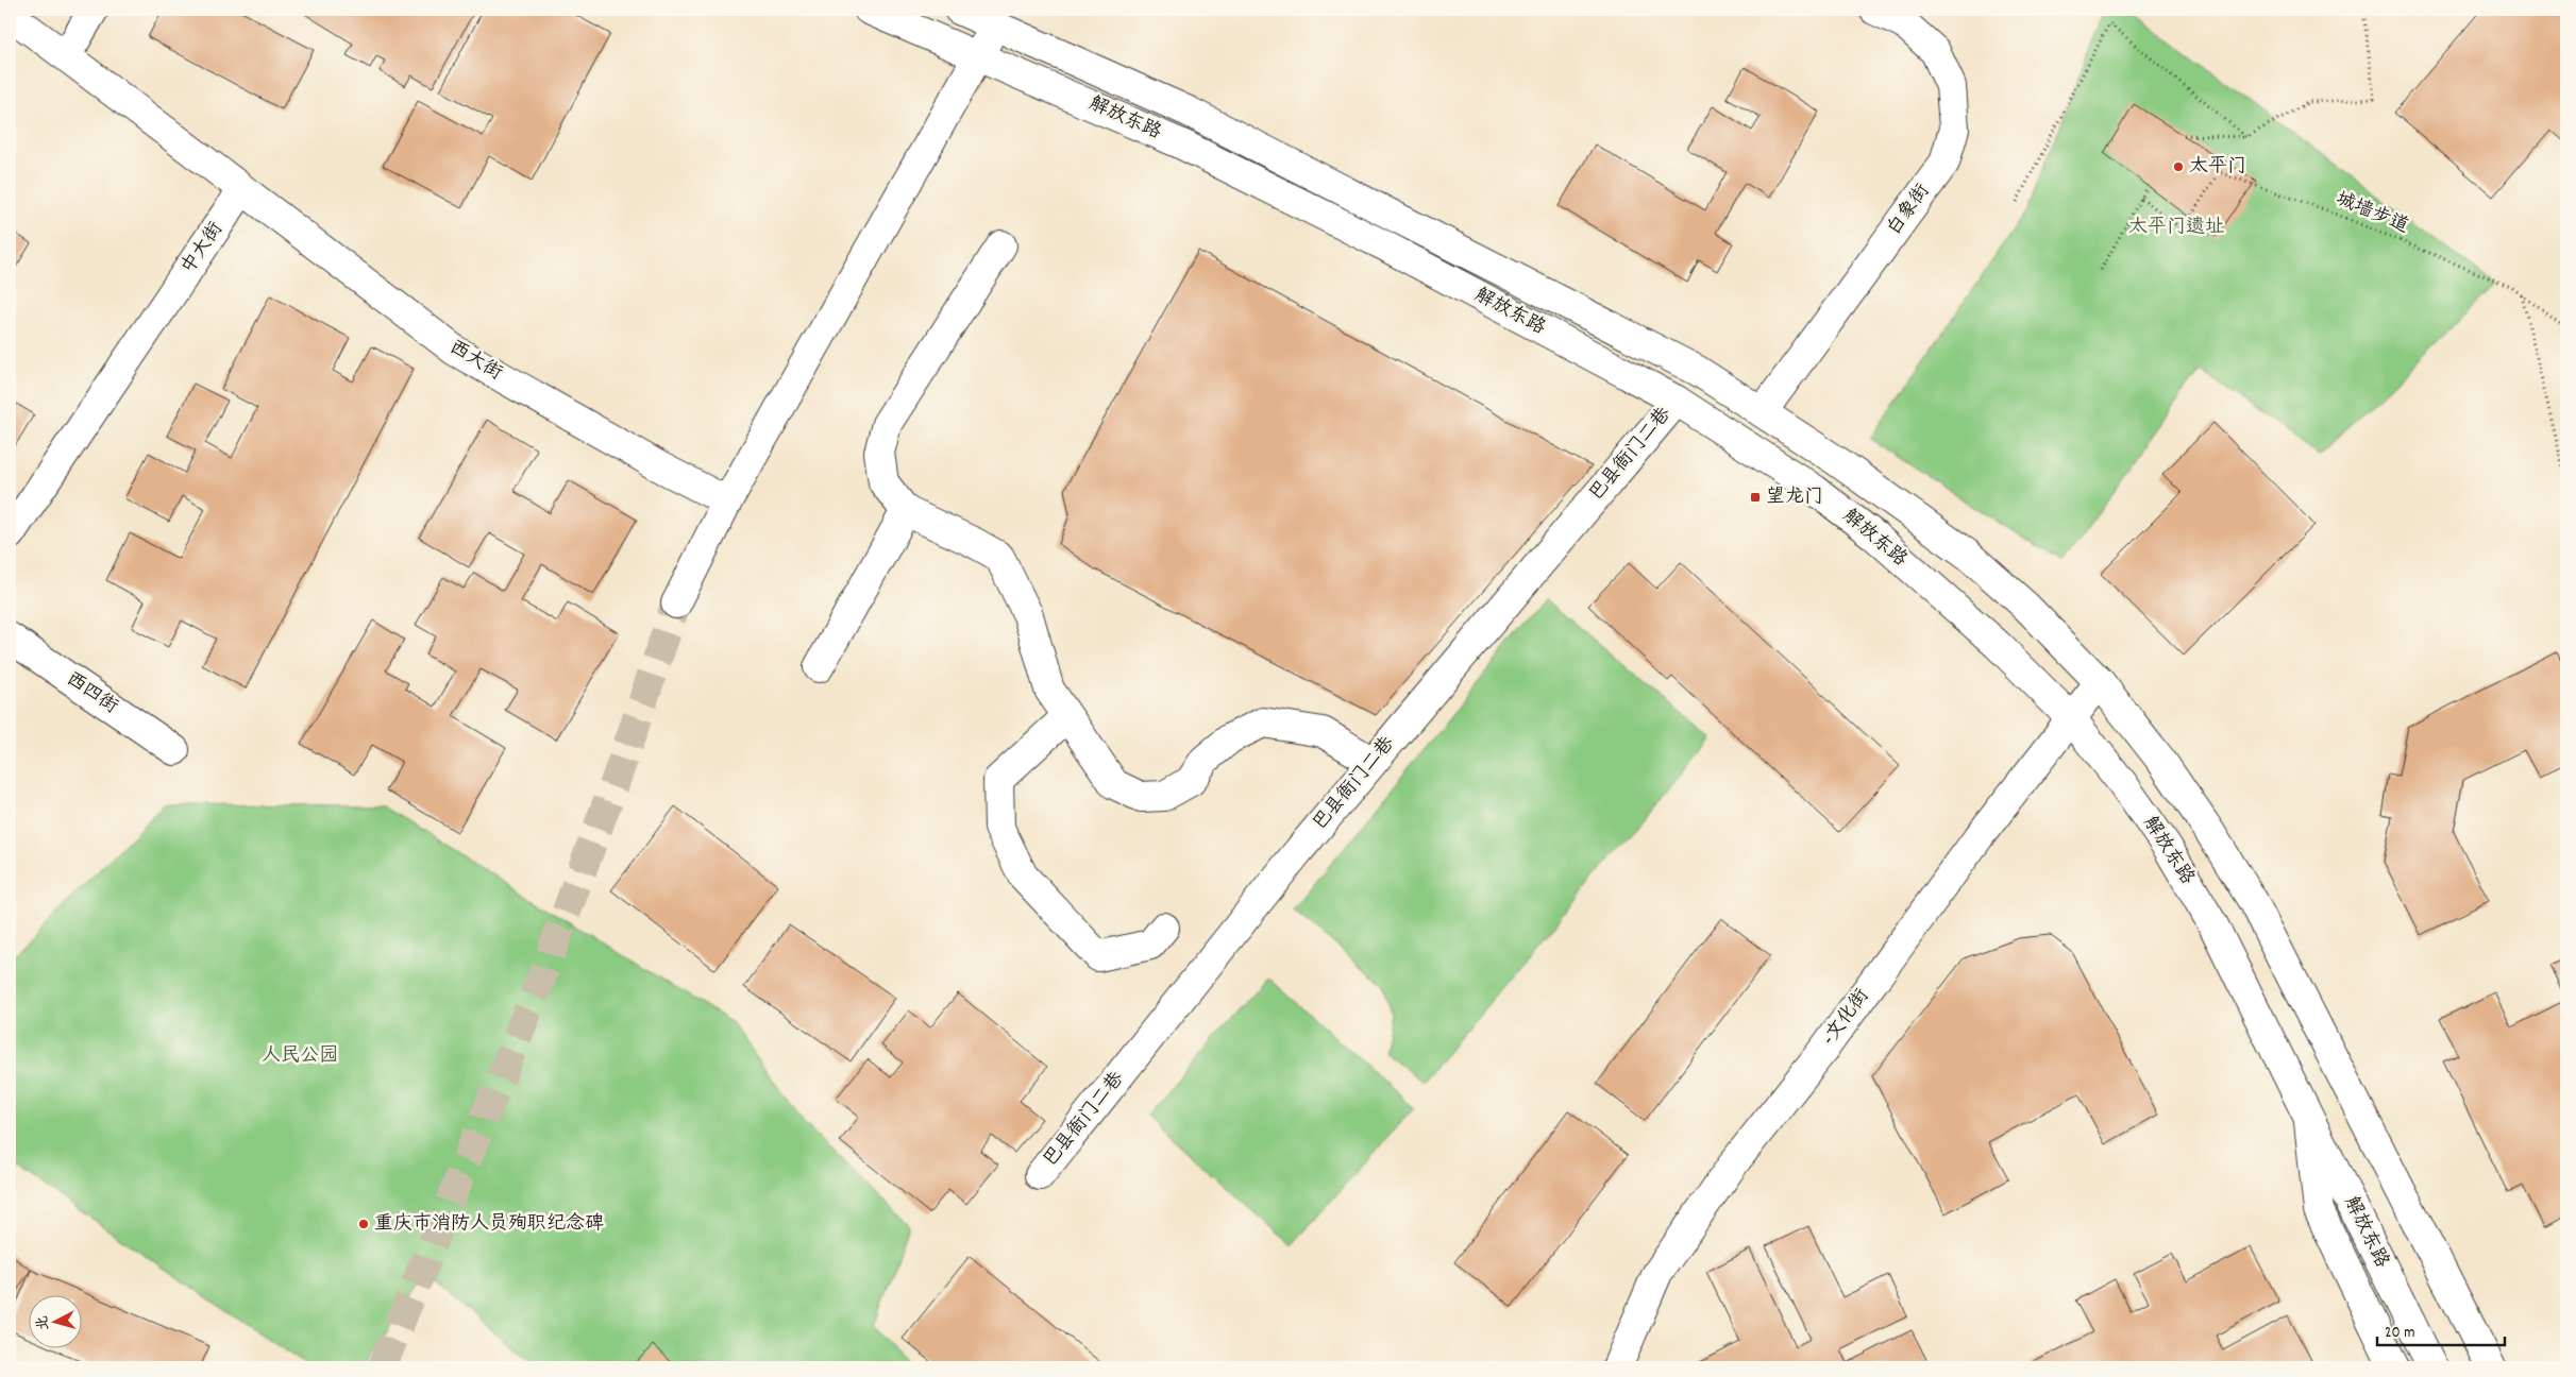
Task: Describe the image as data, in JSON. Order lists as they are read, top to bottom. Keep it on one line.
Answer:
{"streets":{"main road":["解放东路","白象街","中大街","西大街","巴县衙门二巷","西四街","-文化街"],"path":["城墙步道"]},"crossings":[["解放东路","白象街"],["解放东路","巴县衙门二巷"],["解放东路","-文化街"],["中大街","西大街"]],"parks":["太平门遗址","人民公园"],"places":{"other":["太平门","重庆市消防人员殉职纪念碑"],"transit":["望龙门"]},"scale_bar":"20 m","north":"left"}
